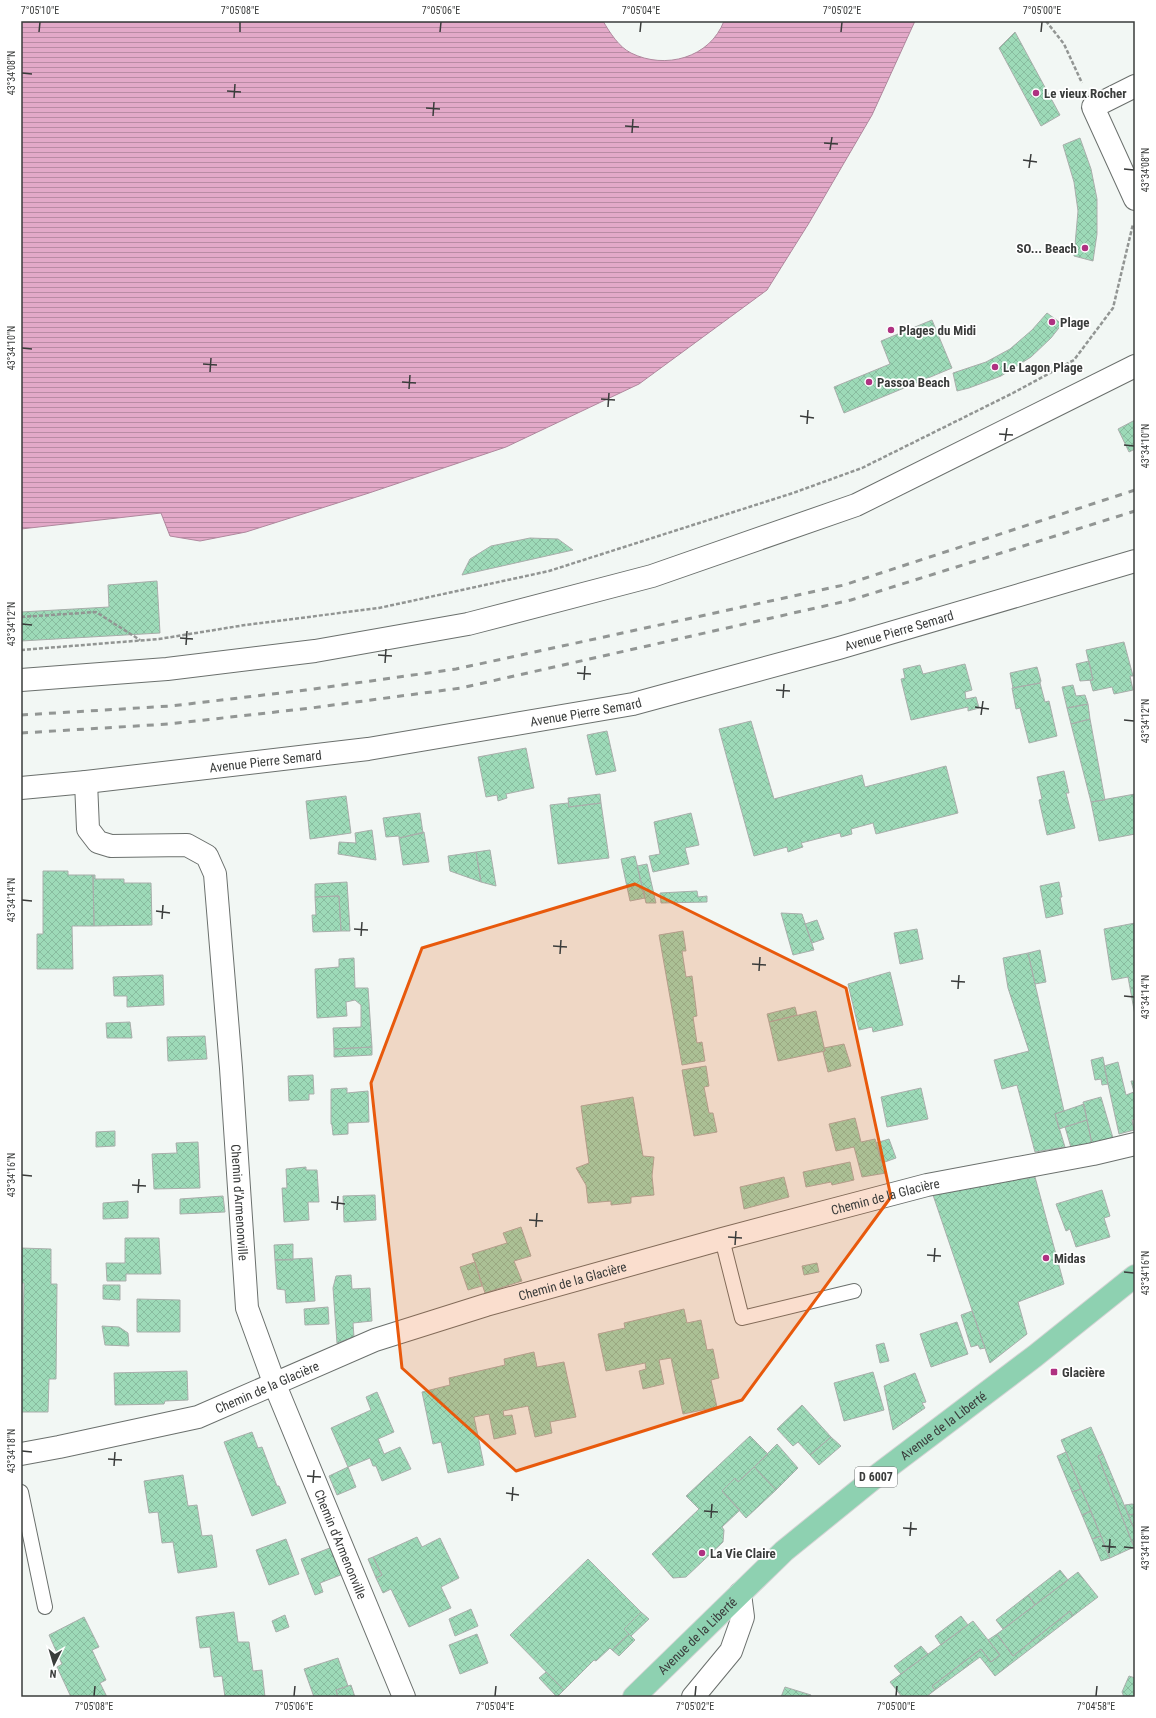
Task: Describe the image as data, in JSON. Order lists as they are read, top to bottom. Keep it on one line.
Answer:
{"streets":{"main road":["Avenue de la Liberté","D 6007"],"street":["Avenue Pierre Semard","Chemin de la Glacière","Chemin d'Armenonville"]},"crossings":[["Avenue Pierre Semard","Chemin d'Armenonville"],["Chemin de la Glacière","Chemin d'Armenonville"]],"places":{"other":["Le vieux Rocher","SO... Beach","Plage","Plages du Midi","Le Lagon Plage","Passoa Beach","Midas","La Vie Claire"],"transit":["Glacière"]},"north":"bottom","coordinates":["7°05'10\"E","7°05'08\"E","7°05'06\"E","7°05'04\"E","7°05'02\"E","7°05'00\"E","43°34'08\"N","43°34'10\"N","43°34'12\"N","43°34'14\"N","43°34'16\"N","43°34'18\"N","7°04'58\"E"]}
